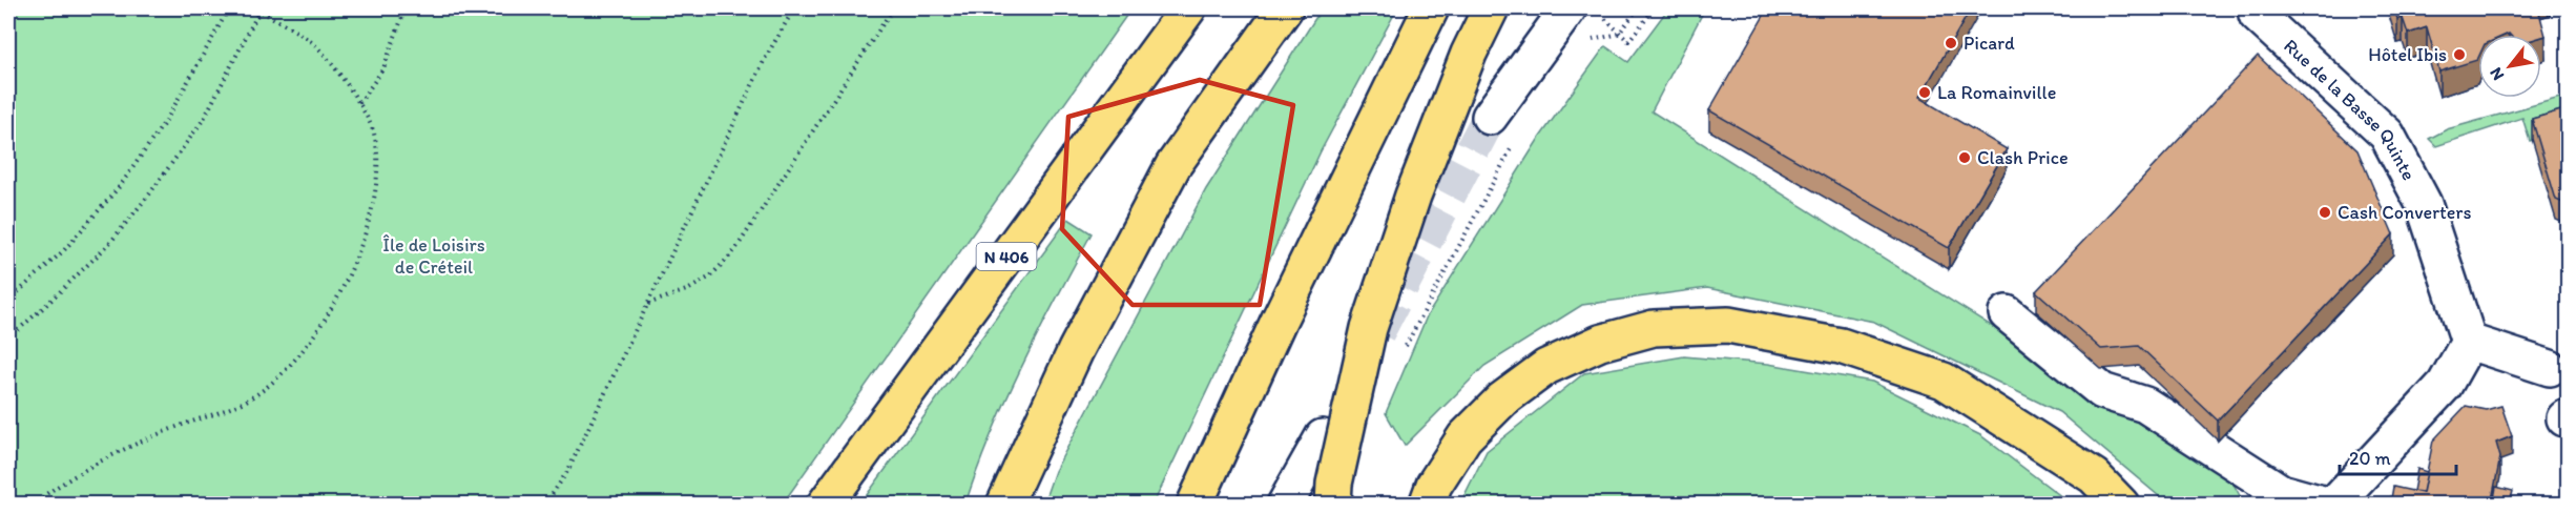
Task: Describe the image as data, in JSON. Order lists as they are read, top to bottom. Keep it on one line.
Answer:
{"streets":{"main road":["N 406"],"street":["Rue de la Basse Quinte"]},"parks":["Île de Loisirs de Créteil"],"places":["Picard","Hôtel Ibis","La Romainville","Clash Price","Cash Converters"],"scale_bar":"20 m","north":"bottom left"}
